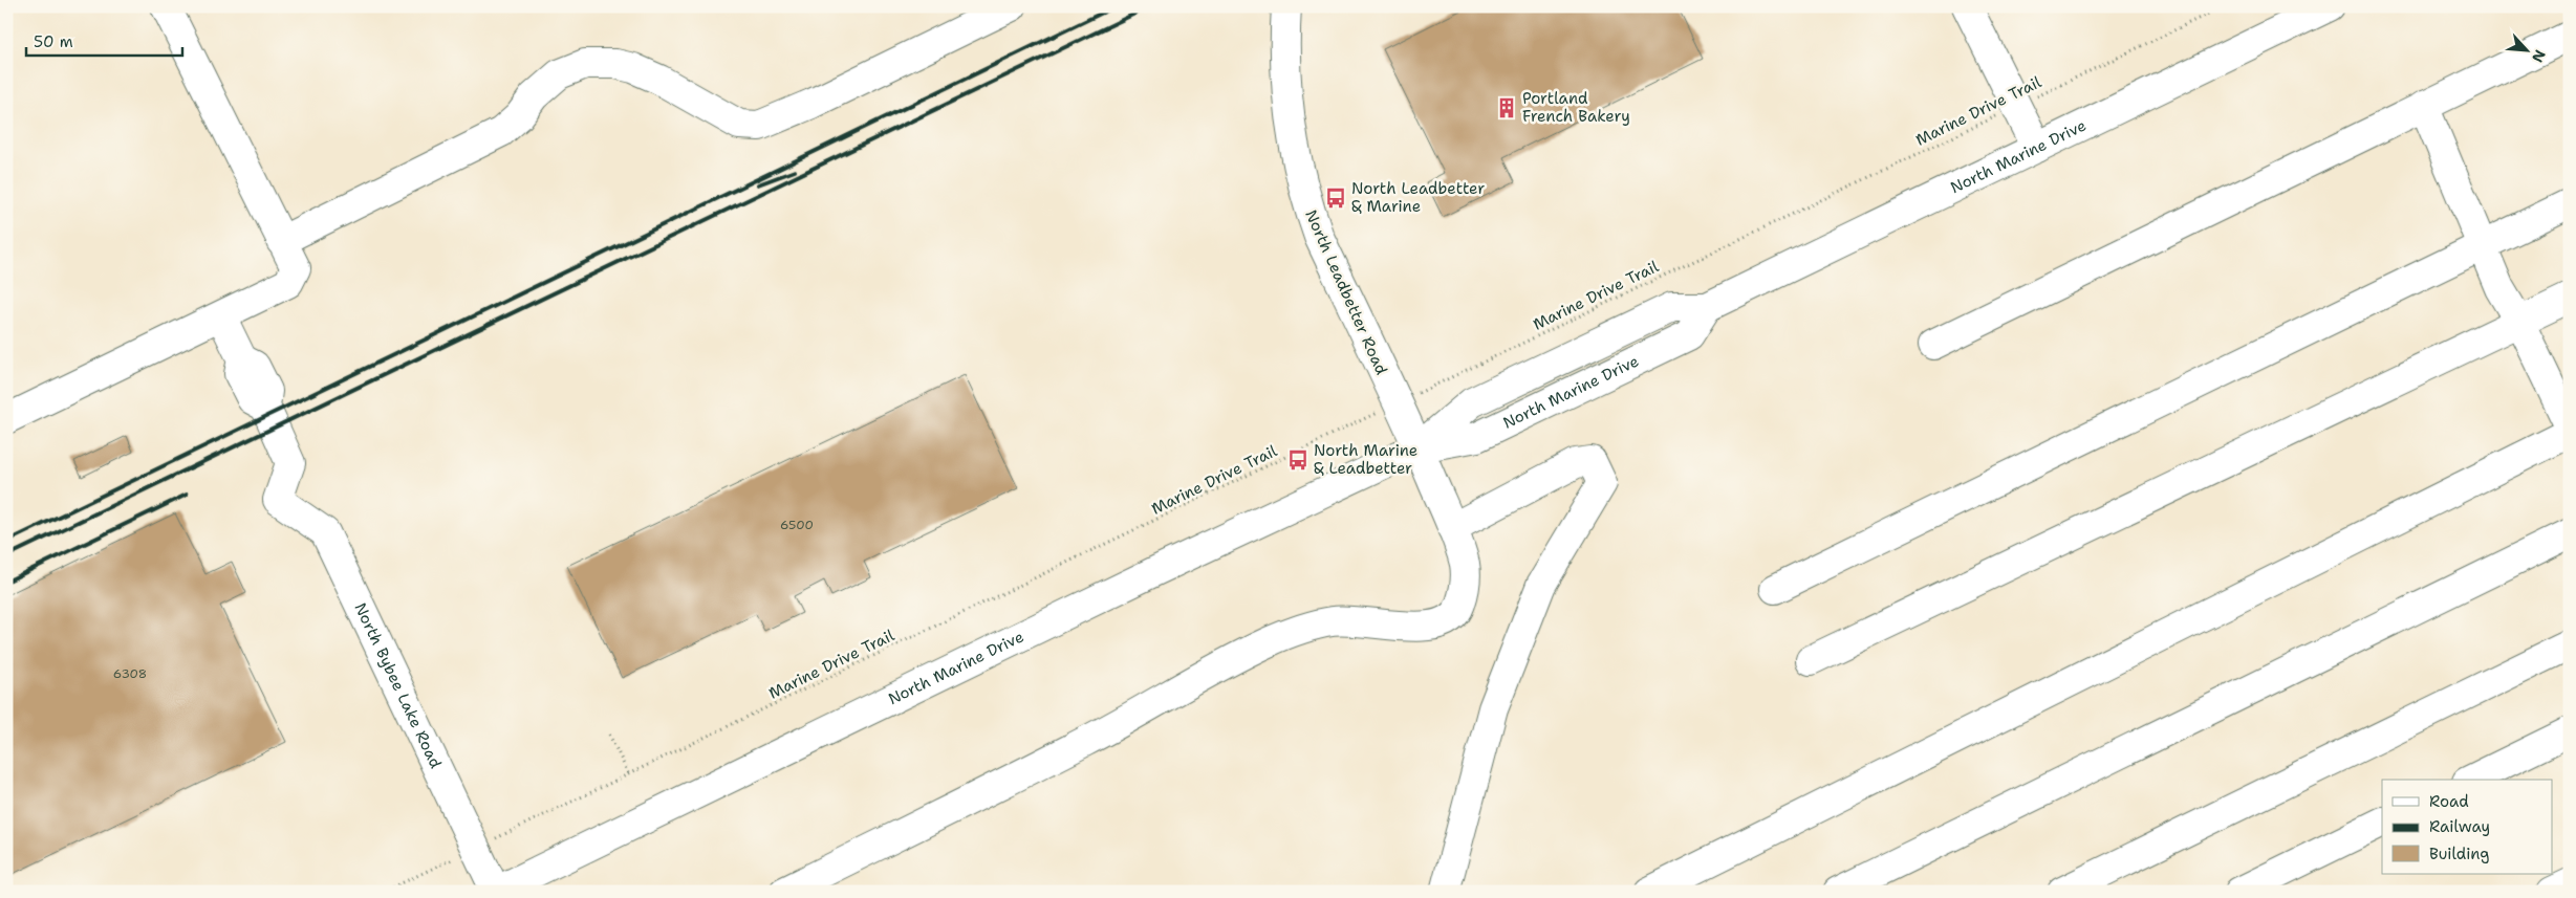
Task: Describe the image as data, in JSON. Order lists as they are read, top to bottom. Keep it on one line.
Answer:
{"streets":{"main road":["North Marine Drive","North Leadbetter Road","North Bybee Lake Road"],"path":["Marine Drive Trail"]},"crossings":[["Marine Drive Trail","North Leadbetter Road"],["Marine Drive Trail","North Bybee Lake Road"],["North Marine Drive","North Leadbetter Road"],["North Marine Drive","North Bybee Lake Road"]],"places":{"building":["Portland French Bakery"],"bus stop":["North Leadbetter & Marine","North Marine & Leadbetter"]},"house_numbers":["6500","6308"],"legend":["Road","Railway","Building"],"scale_bar":"50 m","north":"bottom right"}
